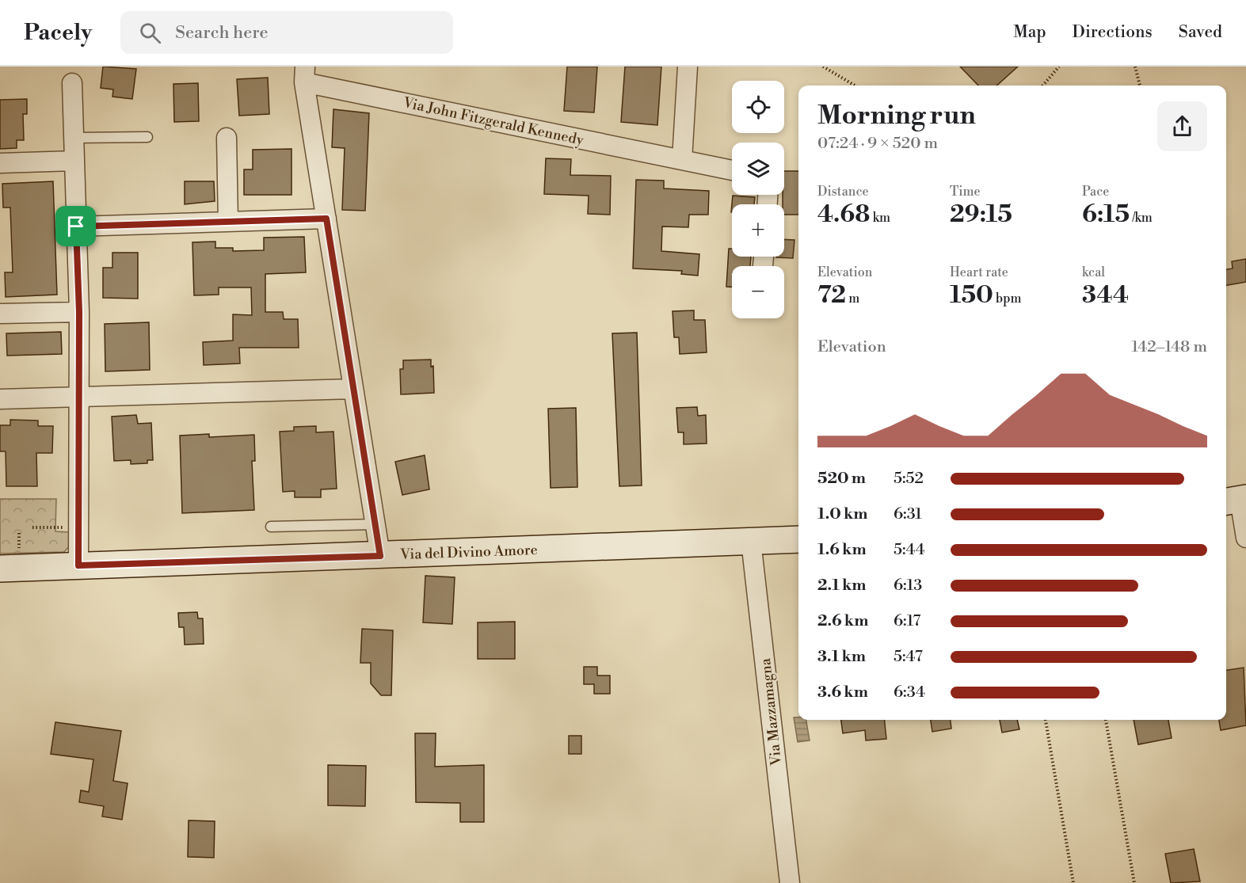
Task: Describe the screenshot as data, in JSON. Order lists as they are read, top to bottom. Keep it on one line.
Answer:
{"streets":{"main road":["Via del Divino Amore"],"street":["Via John Fitzgerald Kennedy","Via Mazzamagna"]},"crossings":[["Via John Fitzgerald Kennedy","Via del Divino Amore"],["Via del Divino Amore","Via Mazzamagna"]],"page":{"header":"Pacely","search":"Search here","nav":["Map","Directions","Saved"],"map_buttons":["+","−"],"heading":["Morning run","07:24 · 9 × 520 m"],"stats":[["Distance","4.68 km"],["Time","29:15"],["Pace","6:15 /km"],["Elevation","72 m"],["Heart rate","150 bpm"],["kcal","344"]],"chart":["Elevation","142–148 m"],"list":[{"name":"520 m","note":"5:52"},{"name":"1.0 km","note":"6:31"},{"name":"1.6 km","note":"5:44"},{"name":"2.1 km","note":"6:13"},{"name":"2.6 km","note":"6:17"},{"name":"3.1 km","note":"5:47"},{"name":"3.6 km","note":"6:34"}]}}
